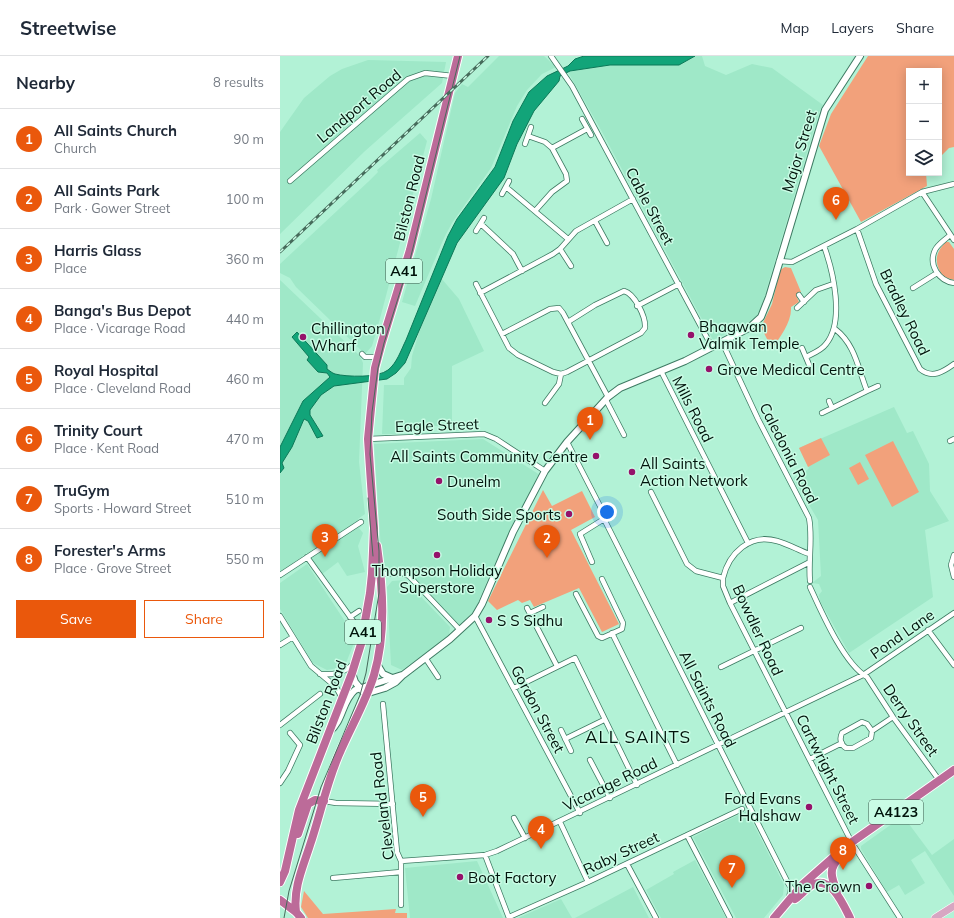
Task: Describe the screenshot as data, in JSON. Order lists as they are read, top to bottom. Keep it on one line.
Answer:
{"streets":{"highway":["Bilston Road","A41","A4123"],"street":["Landport Road","Major Street","Cable Street","Bradley Road","Mills Road","Eagle Street","Caledonia Road","Bowdler Road","Pond Lane","All Saints Road","Gordon Street","Derry Street","Cartwright Street","Vicarage Road","Cleveland Road","Raby Street"]},"crossings":[["Landport Road","Bilston Road"],["Major Street","Cable Street"],["Major Street","Mills Road"],["Major Street","Eagle Street"],["Major Street","Caledonia Road"],["Major Street","All Saints Road"],["Major Street","Gordon Street"],["Bilston Road","Eagle Street"],["Bowdler Road","Cartwright Street"],["Bowdler Road","Vicarage Road"],["Pond Lane","Derry Street"],["Pond Lane","Vicarage Road"],["All Saints Road","Vicarage Road"],["Gordon Street","Vicarage Road"],["Derry Street","Vicarage Road"],["Derry Street","A4123"],["Cartwright Street","Vicarage Road"],["Cartwright Street","A4123"],["Vicarage Road","Cleveland Road"]],"districts":["ALL SAINTS"],"places":["Bhagwan Valmik Temple","Chillington Wharf","Grove Medical Centre","All Saints Community Centre","All Saints Action Network","Dunelm","South Side Sports","Thompson Holiday Superstore","S S Sidhu","Ford Evans Halshaw","Boot Factory","The Crown"],"page":{"header":"Streetwise","nav":["Map","Layers","Share"],"heading":["Nearby","8 results"],"map_buttons":["+","−"],"list":[{"mark":"1","name":"All Saints Church","note":"Church","value":"90 m"},{"mark":"2","name":"All Saints Park","note":"Park · Gower Street","value":"100 m"},{"mark":"3","name":"Harris Glass","note":"Place","value":"360 m"},{"mark":"4","name":"Banga's Bus Depot","note":"Place · Vicarage Road","value":"440 m"},{"mark":"5","name":"Royal Hospital","note":"Place · Cleveland Road","value":"460 m"},{"mark":"6","name":"Trinity Court","note":"Place · Kent Road","value":"470 m"},{"mark":"7","name":"TruGym","note":"Sports · Howard Street","value":"510 m"},{"mark":"8","name":"Forester's Arms","note":"Place · Grove Street","value":"550 m"}],"pins":["6","1","3","2","5","4","8","7"],"buttons":["Save","Share"]}}
